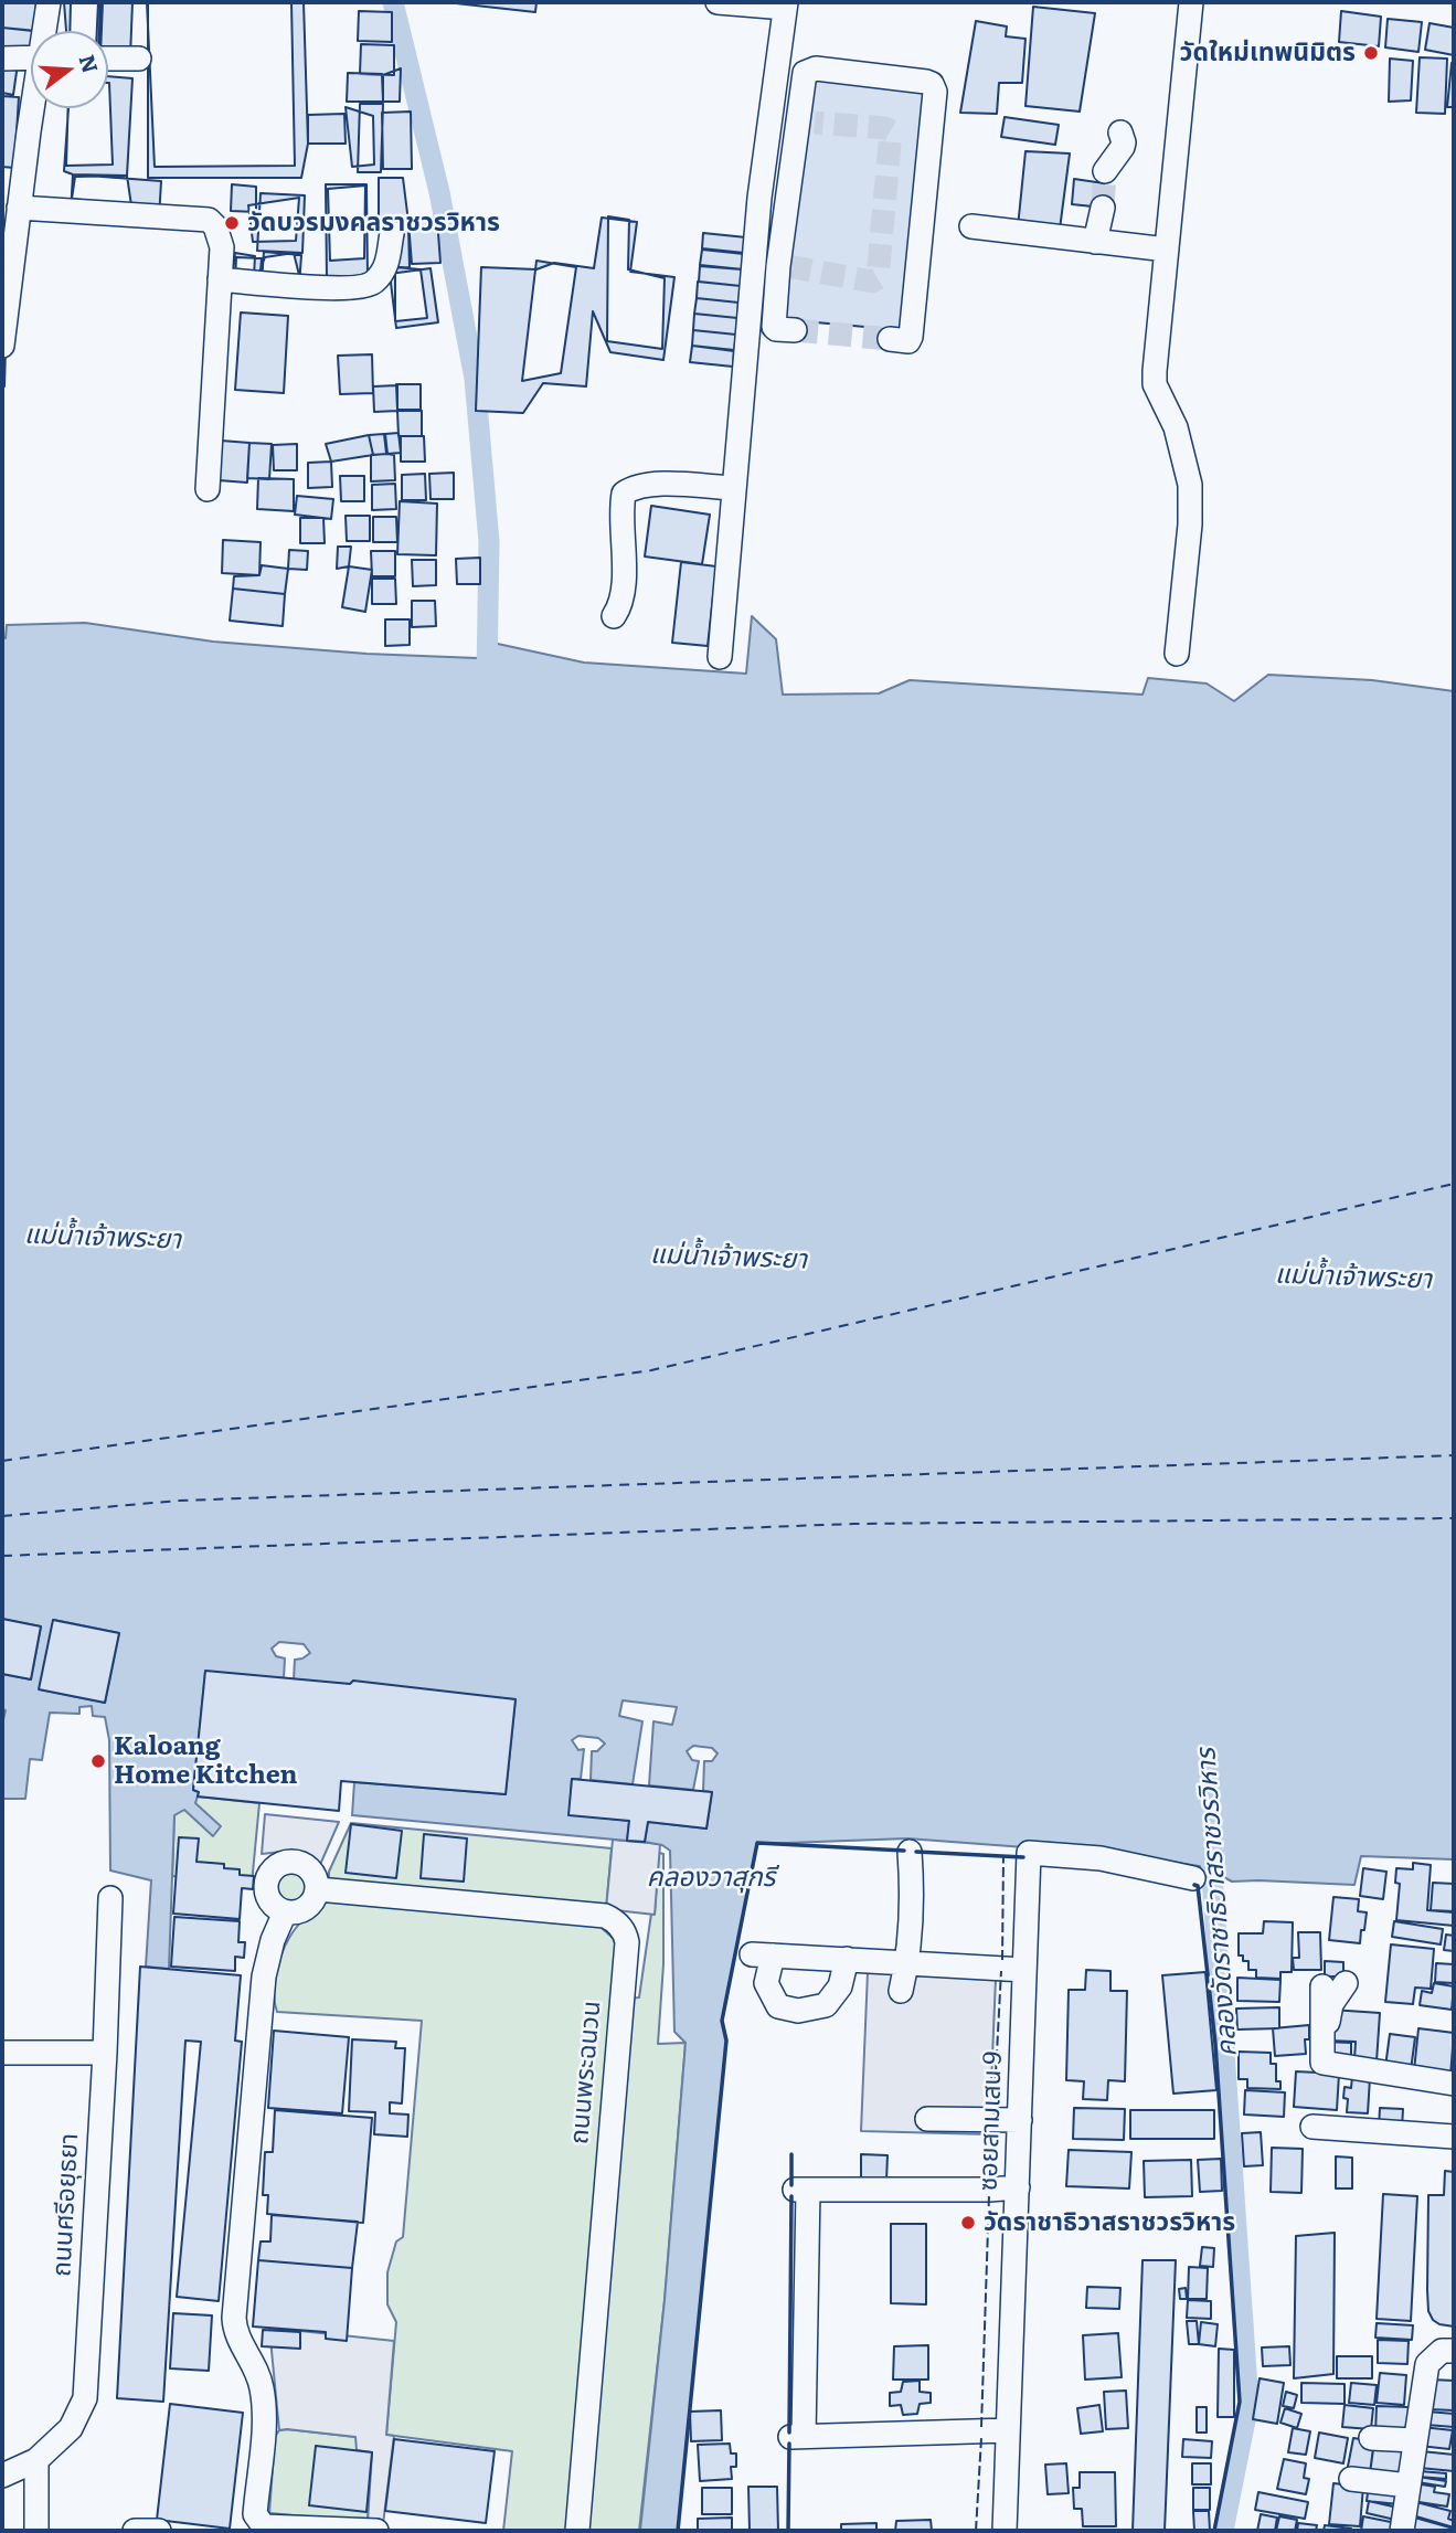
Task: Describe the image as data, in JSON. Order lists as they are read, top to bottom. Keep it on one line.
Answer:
{"streets":{"street":["ถนนพระฉนวน","ซอยสามเสน 9","ถนนศรีอยุธยา"]},"water":["แม่น้ำเจ้าพระยา","คลองวาสุกรี","คลองวัดราชาธิวาสราชวรวิหาร"],"places":["วัดใหม่เทพนิมิตร","วัดบวรมงคลราชวรวิหาร","Kaloang Home Kitchen","วัดราชาธิวาสราชวรวิหาร"],"north":"right"}
